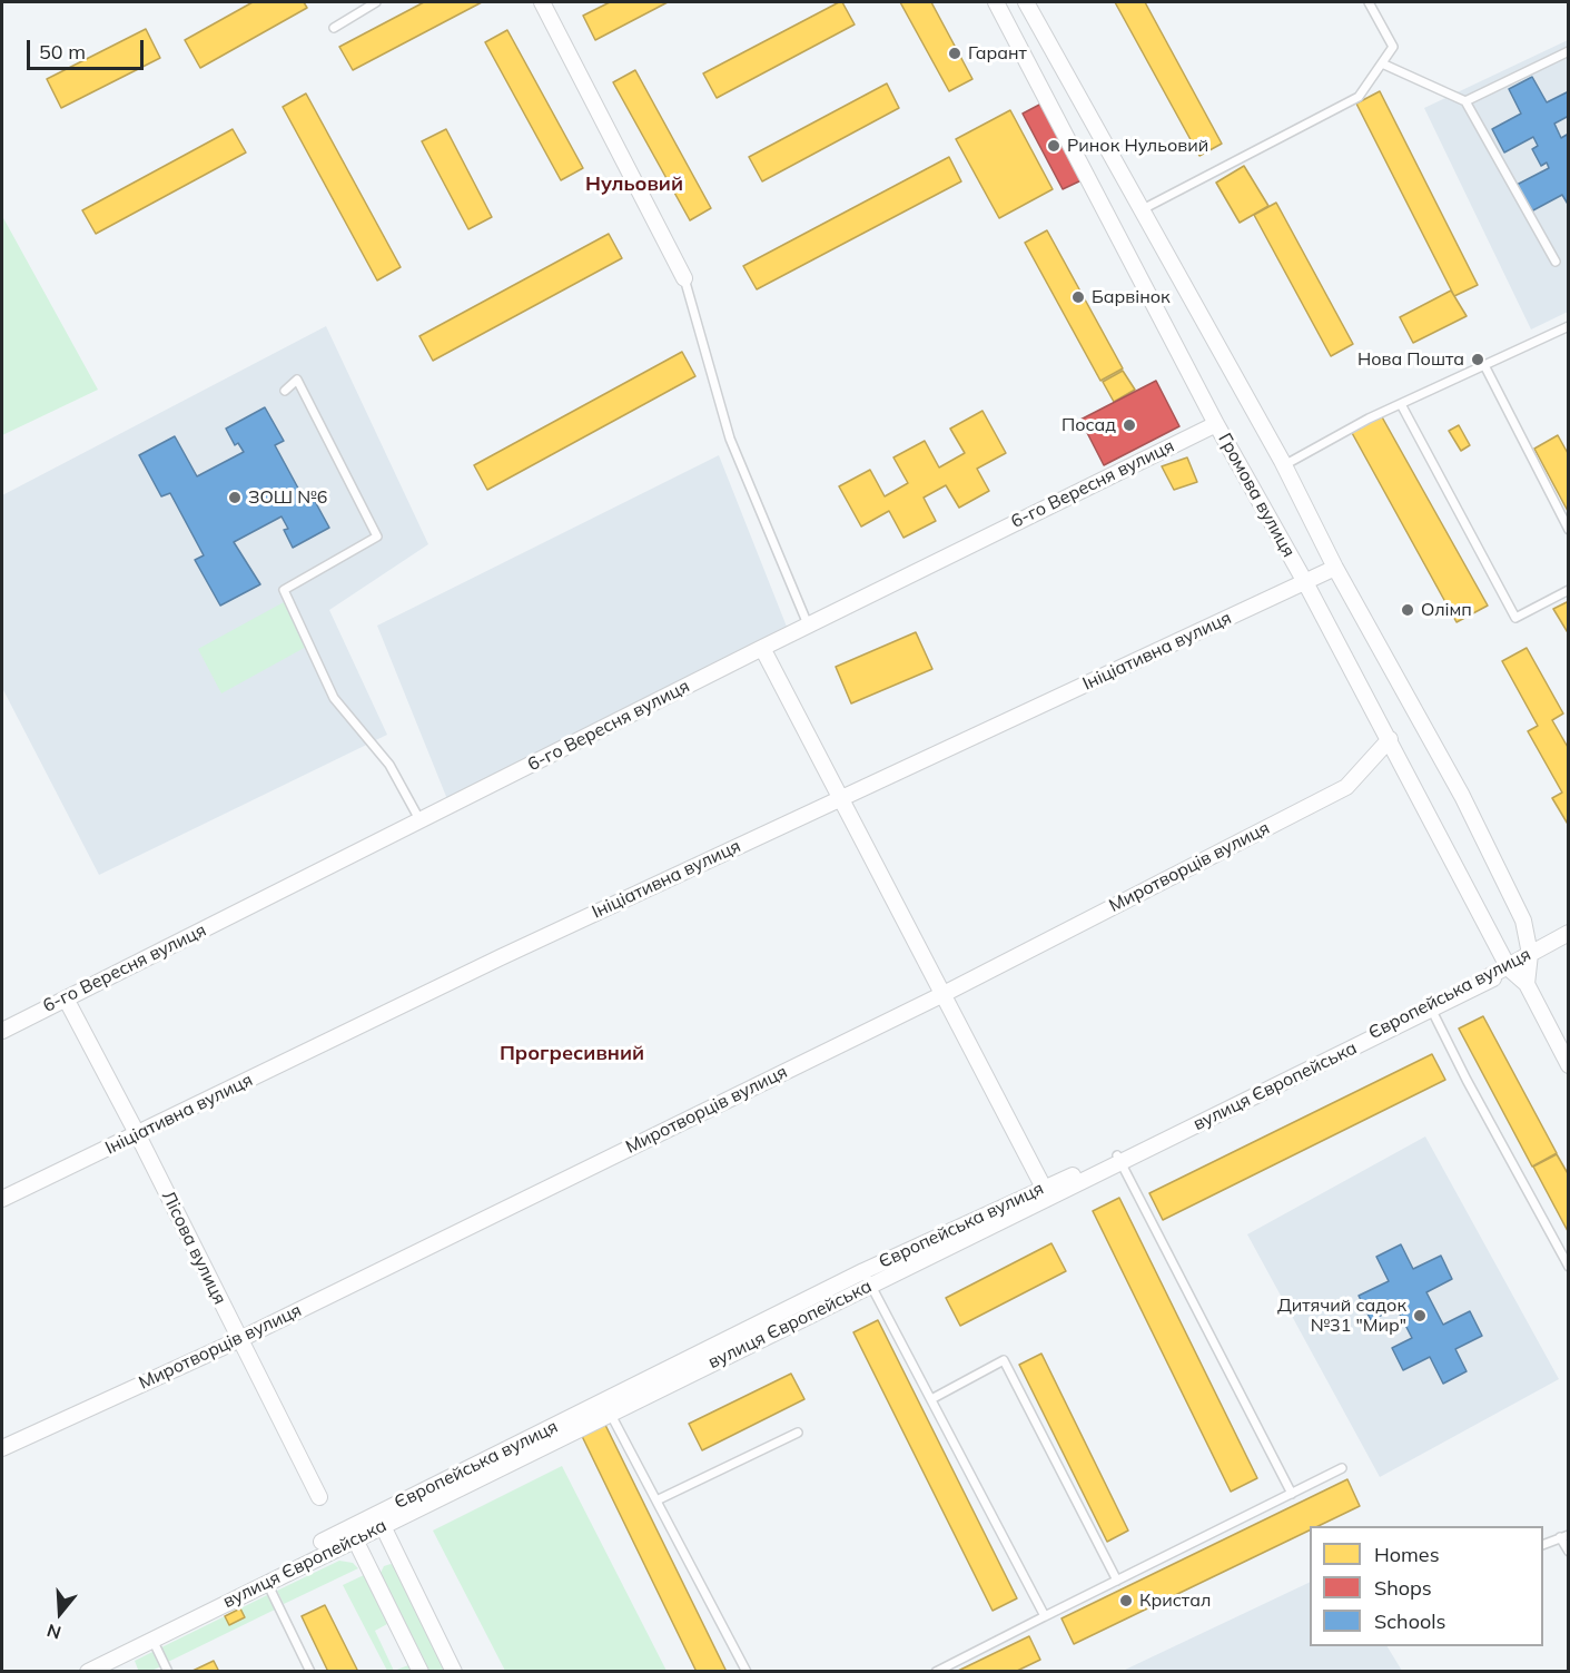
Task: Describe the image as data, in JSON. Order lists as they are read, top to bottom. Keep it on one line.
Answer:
{"streets":{"street":["6-го Вересня вулиця","Громова вулиця","Ініціативна вулиця","Миротворців вулиця","Європейська вулиця","вулиця Європейська","Лісова вулиця"]},"crossings":[["6-го Вересня вулиця","Громова вулиця"],["6-го Вересня вулиця","Лісова вулиця"],["Громова вулиця","Ініціативна вулиця"],["Громова вулиця","Миротворців вулиця"],["Громова вулиця","Європейська вулиця"],["Ініціативна вулиця","Лісова вулиця"],["Миротворців вулиця","Лісова вулиця"]],"districts":["Нульовий","Прогресивний"],"places":["Гарант","Ринок Нульовий","Барвінок","Нова Пошта","Посад","ЗОШ №6","Олімп","Дитячий садок №31 \"Мир\"","Кристал"],"legend":["Homes","Shops","Schools"],"scale_bar":"50 m","north":"bottom"}
